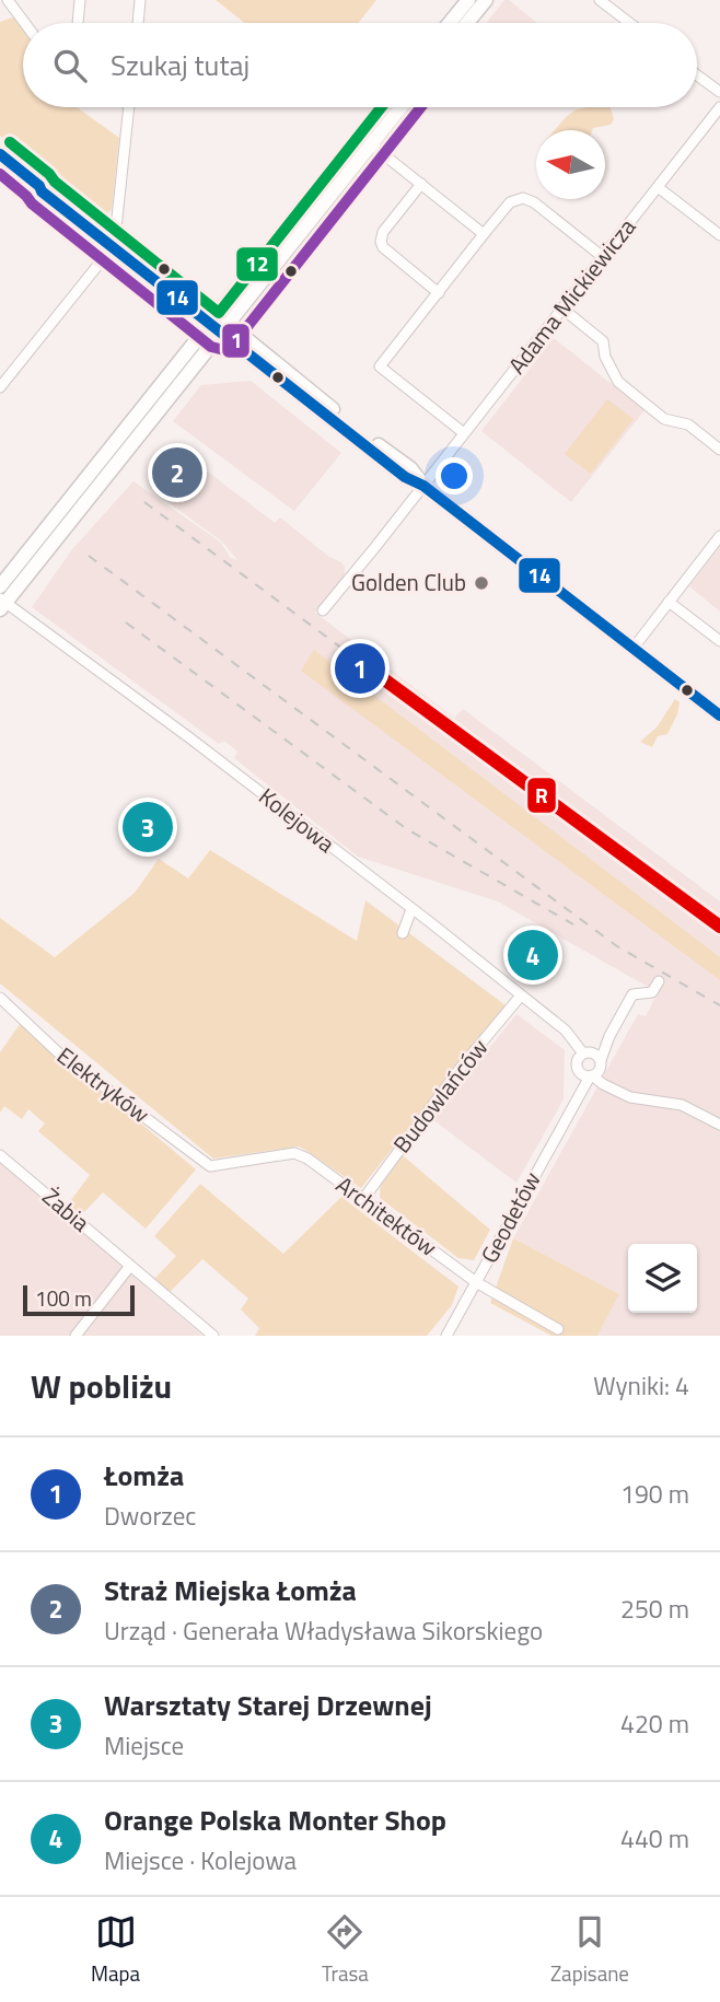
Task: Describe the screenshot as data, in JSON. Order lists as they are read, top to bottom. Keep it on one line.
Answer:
{"streets":{"street":["Adama Mickiewicza","Kolejowa","Elektryków","Budowlańców","Żabia","Architektów","Geodetów"]},"crossings":[["Kolejowa","Budowlańców"],["Kolejowa","Geodetów"],["Elektryków","Architektów"],["Budowlańców","Architektów"],["Architektów","Geodetów"]],"places":["Golden Club"],"lines":["transit line 1","transit line 12","transit line 14","transit line R"],"scale_bar":"100 m","north":"left","page":{"search":"Szukaj tutaj","pins":["2","1","3","4"],"scale":"100 m","heading":["W pobliżu","Wyniki: 4"],"list":[{"mark":"1","name":"Łomża","note":"Dworzec","value":"190 m"},{"mark":"2","name":"Straż Miejska Łomża","note":"Urząd · Generała Władysława Sikorskiego","value":"250 m"},{"mark":"3","name":"Warsztaty Starej Drzewnej","note":"Miejsce","value":"420 m"},{"mark":"4","name":"Orange Polska Monter Shop","note":"Miejsce · Kolejowa","value":"440 m"}],"nav":["Mapa","Trasa","Zapisane"]}}
